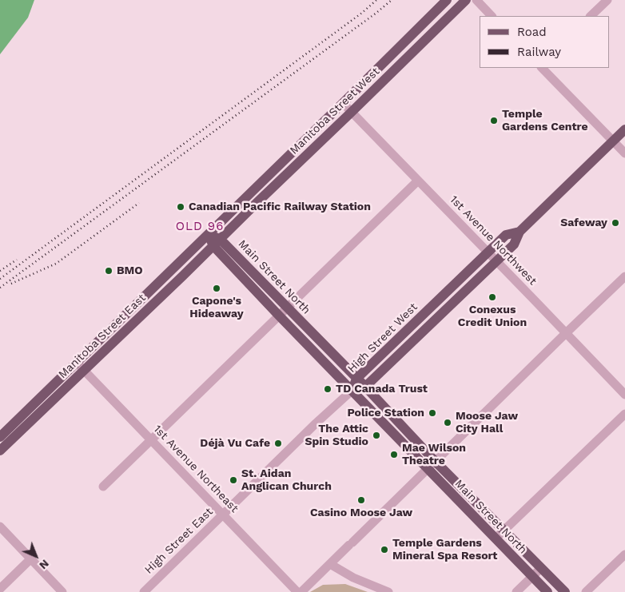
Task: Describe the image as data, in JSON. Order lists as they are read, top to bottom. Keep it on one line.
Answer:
{"streets":{"main road":["Manitoba Street West","Main Street North","Manitoba Street East","High Street West"],"street":["1st Avenue Northwest","1st Avenue Northeast","High Street East"]},"crossings":[["Manitoba Street West","1st Avenue Northwest"],["Manitoba Street West","Main Street North"],["Manitoba Street West","Manitoba Street East"],["1st Avenue Northwest","High Street West"],["Main Street North","Manitoba Street East"],["Main Street North","High Street West"],["Main Street North","High Street East"],["Manitoba Street East","1st Avenue Northeast"],["High Street West","High Street East"],["1st Avenue Northeast","High Street East"]],"districts":["OLD 96"],"places":["Temple Gardens Centre","Canadian Pacific Railway Station","Safeway","BMO","Capone's Hideaway","Conexus Credit Union","TD Canada Trust","Police Station","Moose Jaw City Hall","The Attic Spin Studio","Déjà Vu Cafe","Mae Wilson Theatre","St. Aidan Anglican Church","Casino Moose Jaw","Temple Gardens Mineral Spa Resort"],"legend":["Road","Railway"],"north":"bottom right"}
